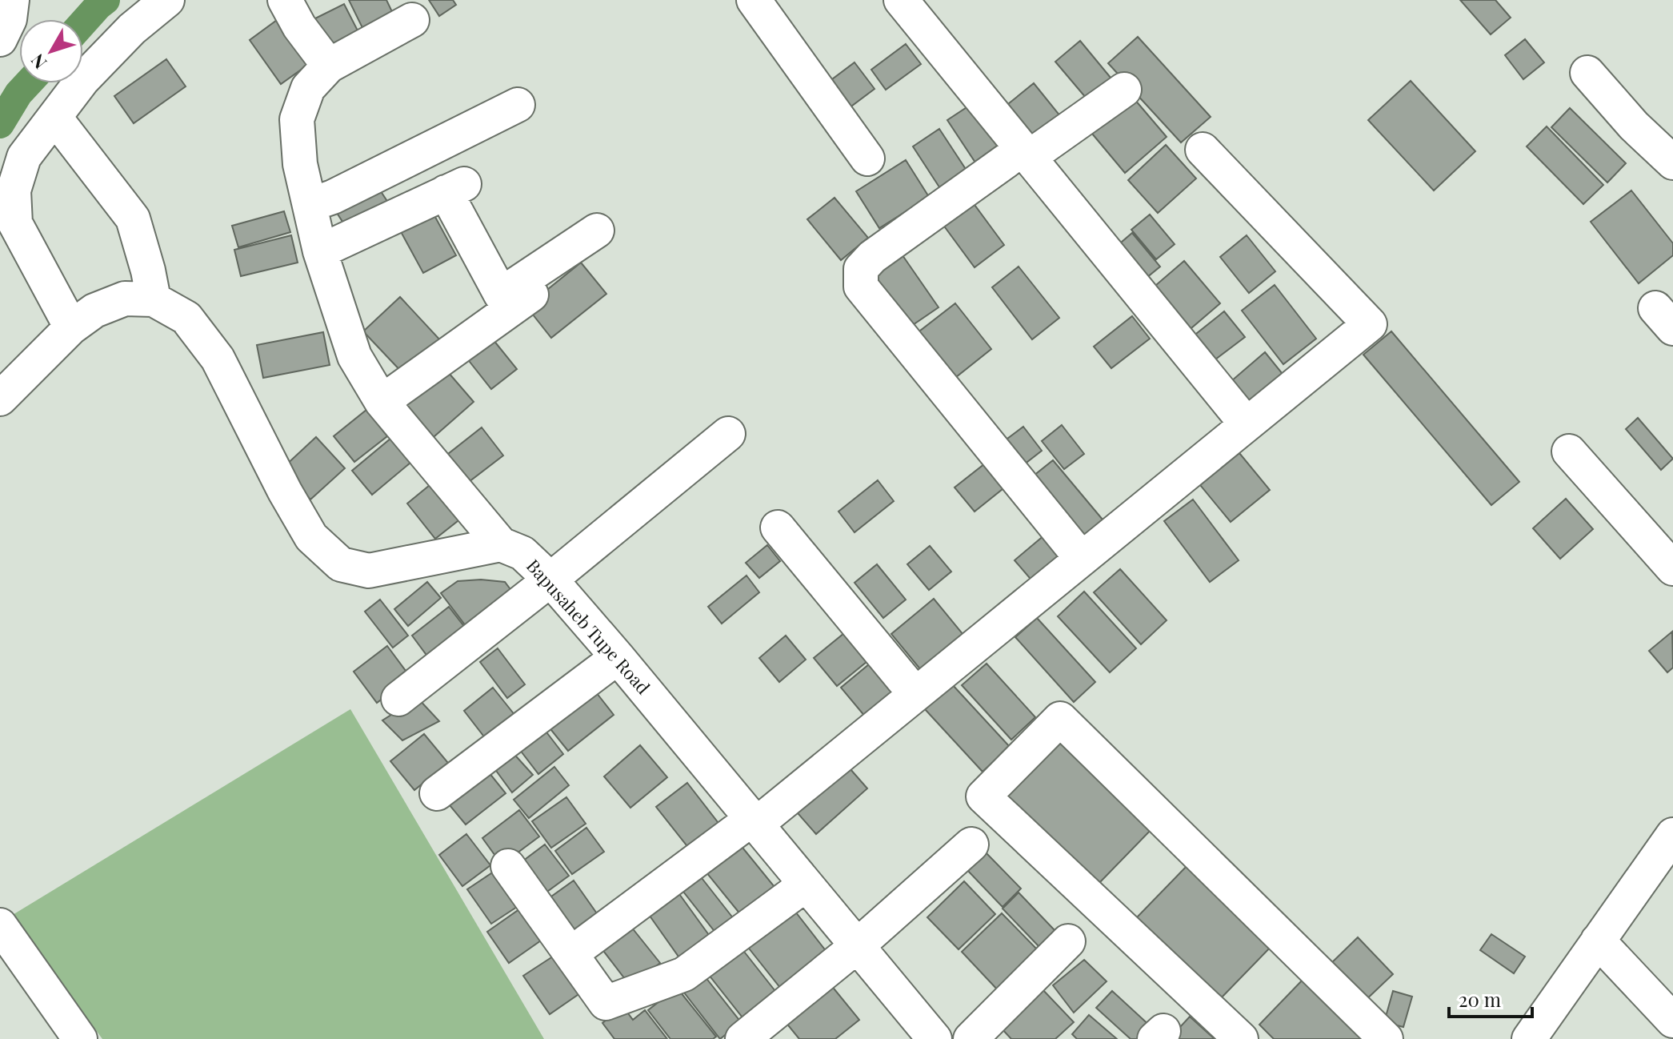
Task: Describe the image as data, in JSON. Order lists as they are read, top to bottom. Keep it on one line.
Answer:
{"streets":{"street":["Bapusaheb Tupe Road"]},"scale_bar":"20 m","north":"bottom left"}
